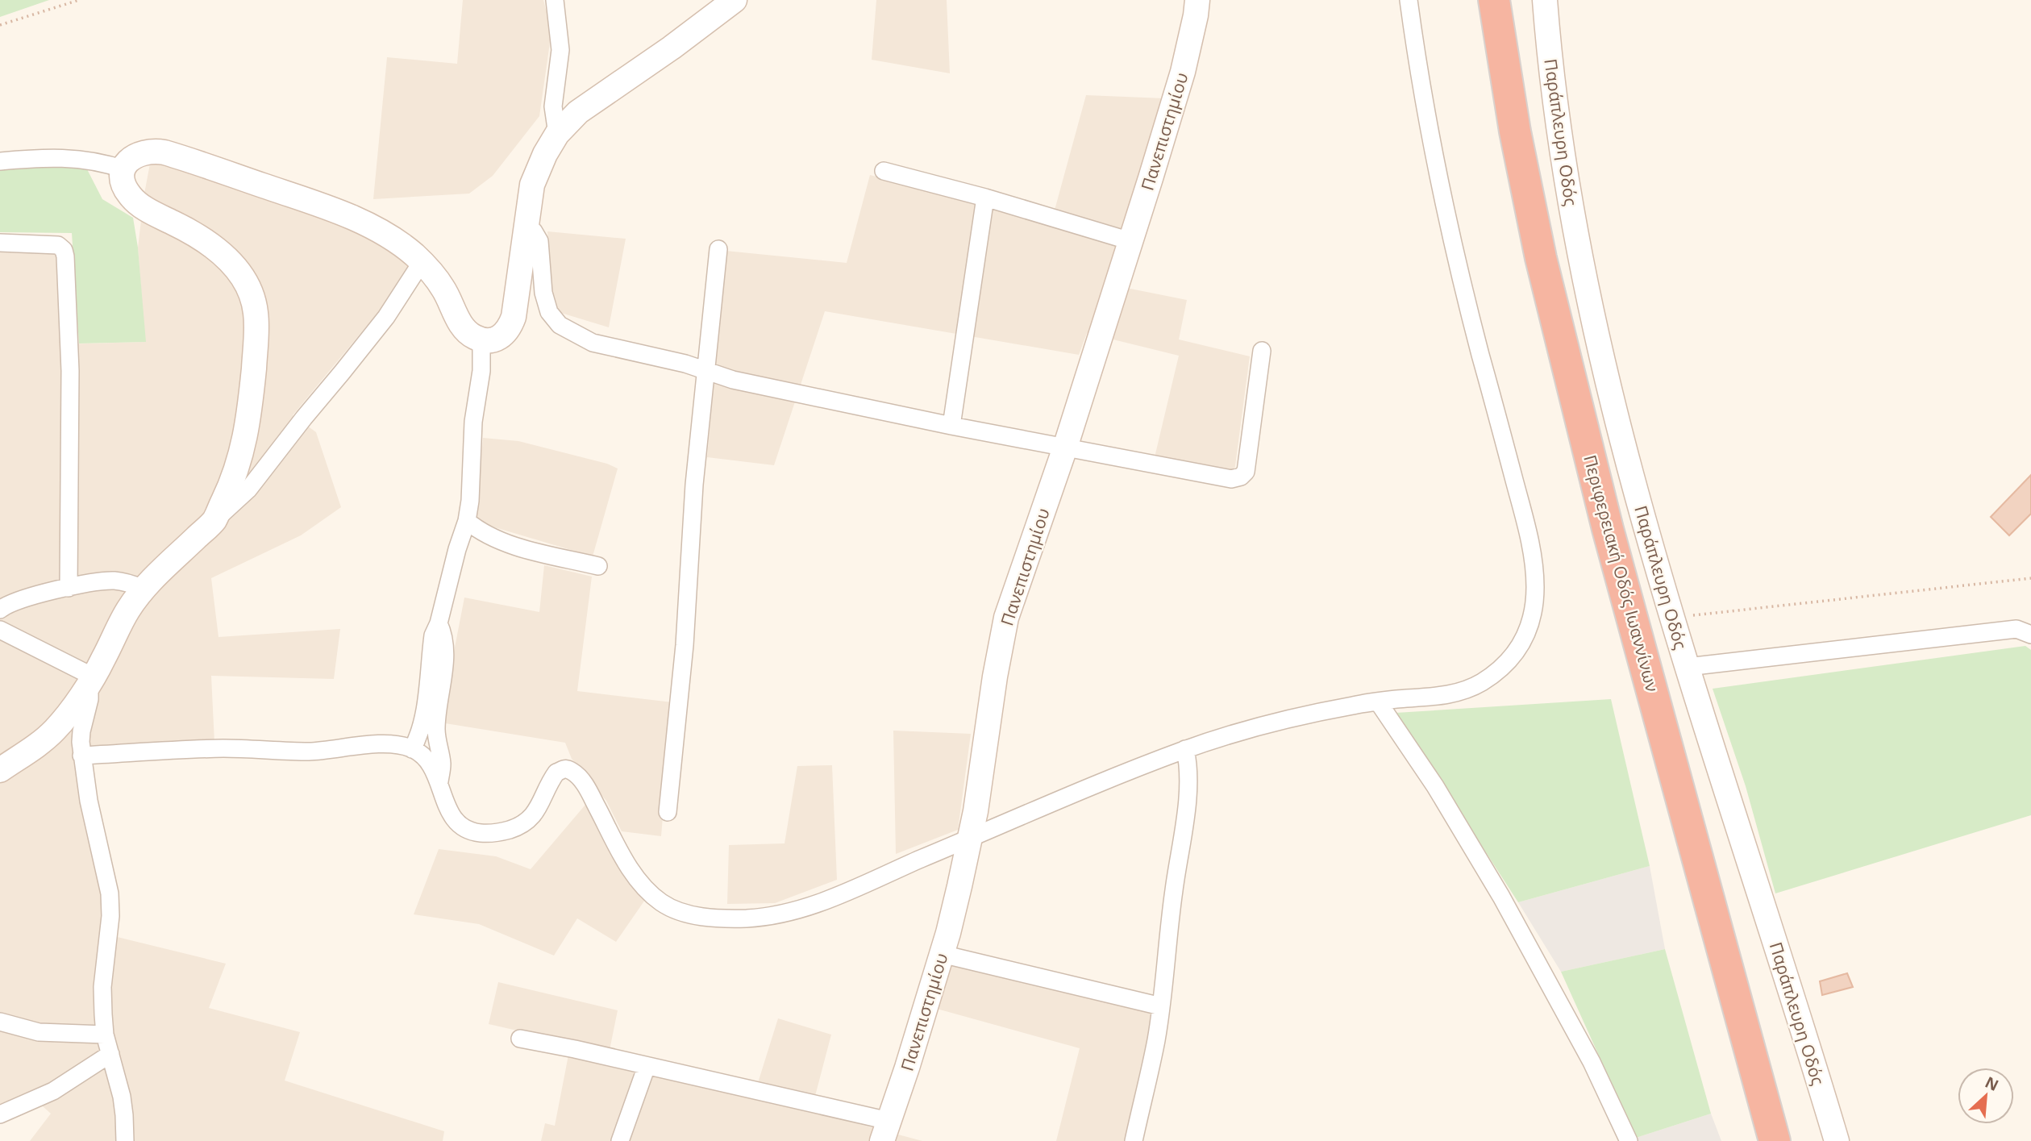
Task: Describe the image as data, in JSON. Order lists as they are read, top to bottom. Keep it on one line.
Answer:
{"streets":{"highway":["Περιφερειακή Οδός Ιωαννίνων"],"street":["Πανεπιστημίου","Παράπλευρη Οδός"]},"north":"top right"}
